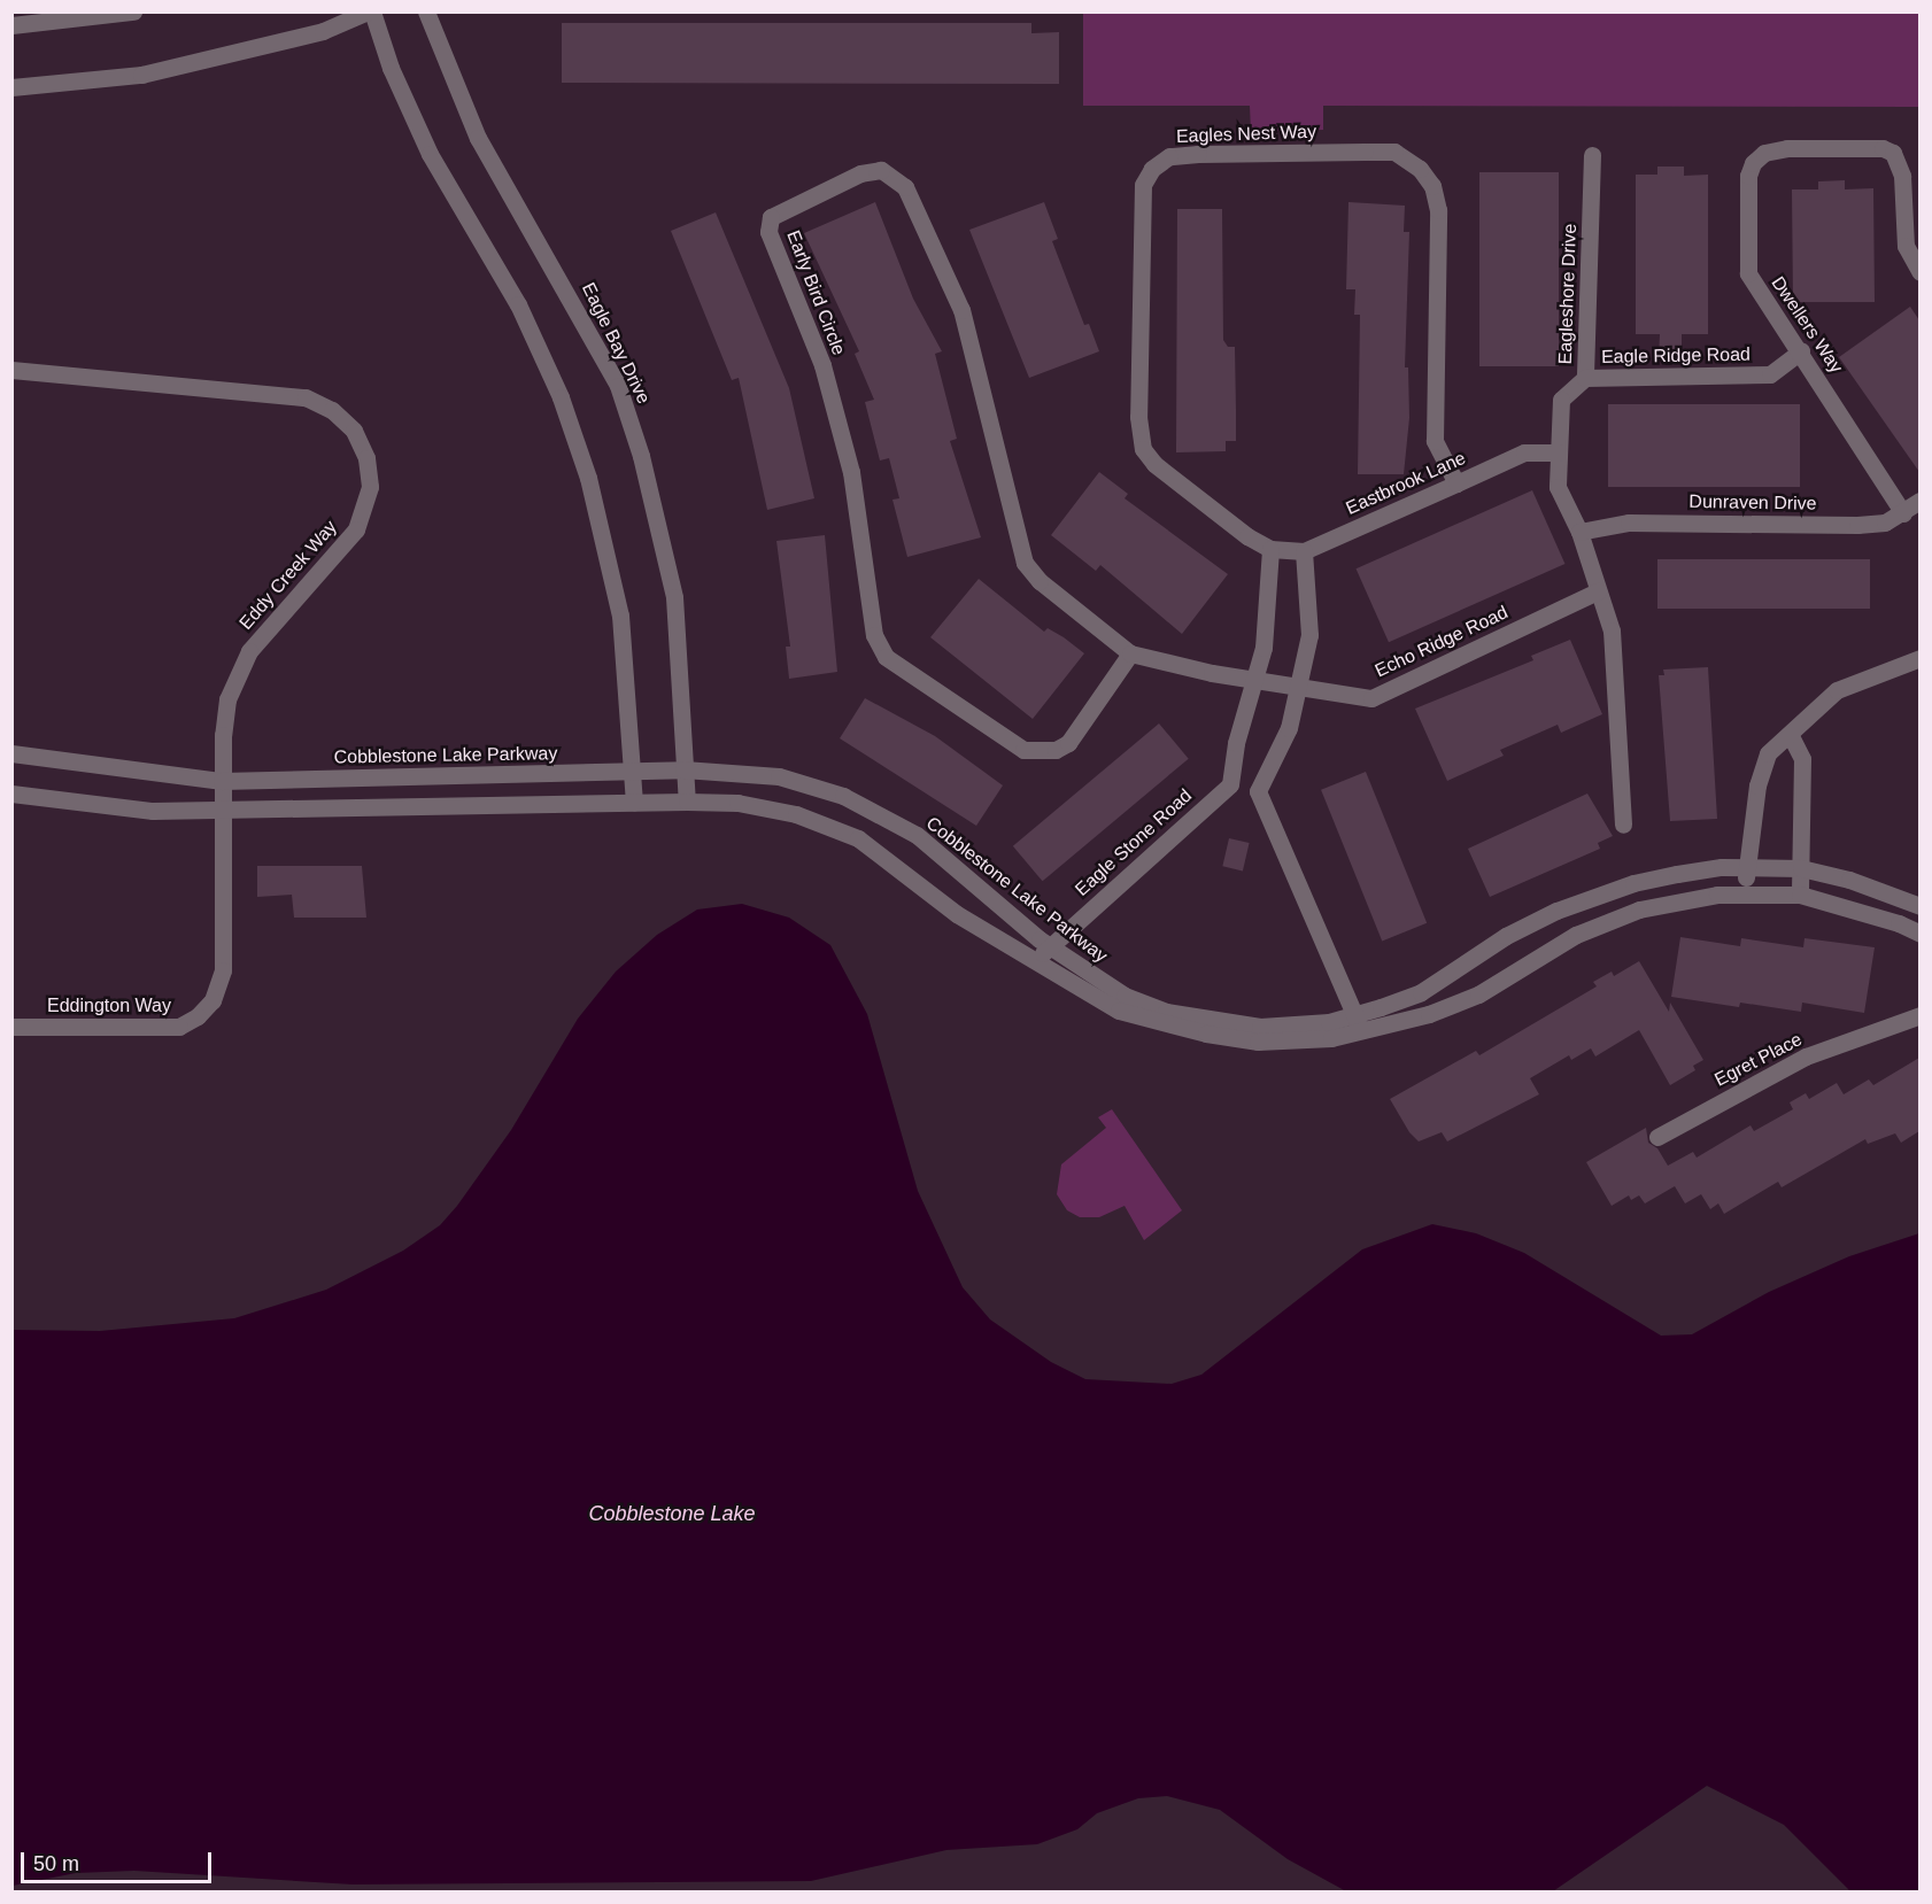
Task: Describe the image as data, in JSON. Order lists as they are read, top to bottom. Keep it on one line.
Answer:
{"streets":{"street":["Eagles Nest Way","Early Bird Circle","Eagleshore Drive","Dwellers Way","Eagle Bay Drive","Eagle Ridge Road","Eastbrook Lane","Dunraven Drive","Eddy Creek Way","Echo Ridge Road","Cobblestone Lake Parkway","Eagle Stone Road","Eddington Way","Egret Place"]},"crossings":[["Eagles Nest Way","Eastbrook Lane"],["Early Bird Circle","Echo Ridge Road"],["Eagleshore Drive","Eagle Ridge Road"],["Eagleshore Drive","Eastbrook Lane"],["Eagleshore Drive","Dunraven Drive"],["Eagleshore Drive","Echo Ridge Road"],["Dwellers Way","Eagle Ridge Road"],["Dwellers Way","Dunraven Drive"],["Eagle Bay Drive","Cobblestone Lake Parkway"],["Eddy Creek Way","Cobblestone Lake Parkway"],["Eddy Creek Way","Eddington Way"],["Cobblestone Lake Parkway","Eagle Stone Road"],["Cobblestone Lake Parkway","Eddington Way"]],"water":["Cobblestone Lake"],"scale_bar":"50 m"}
